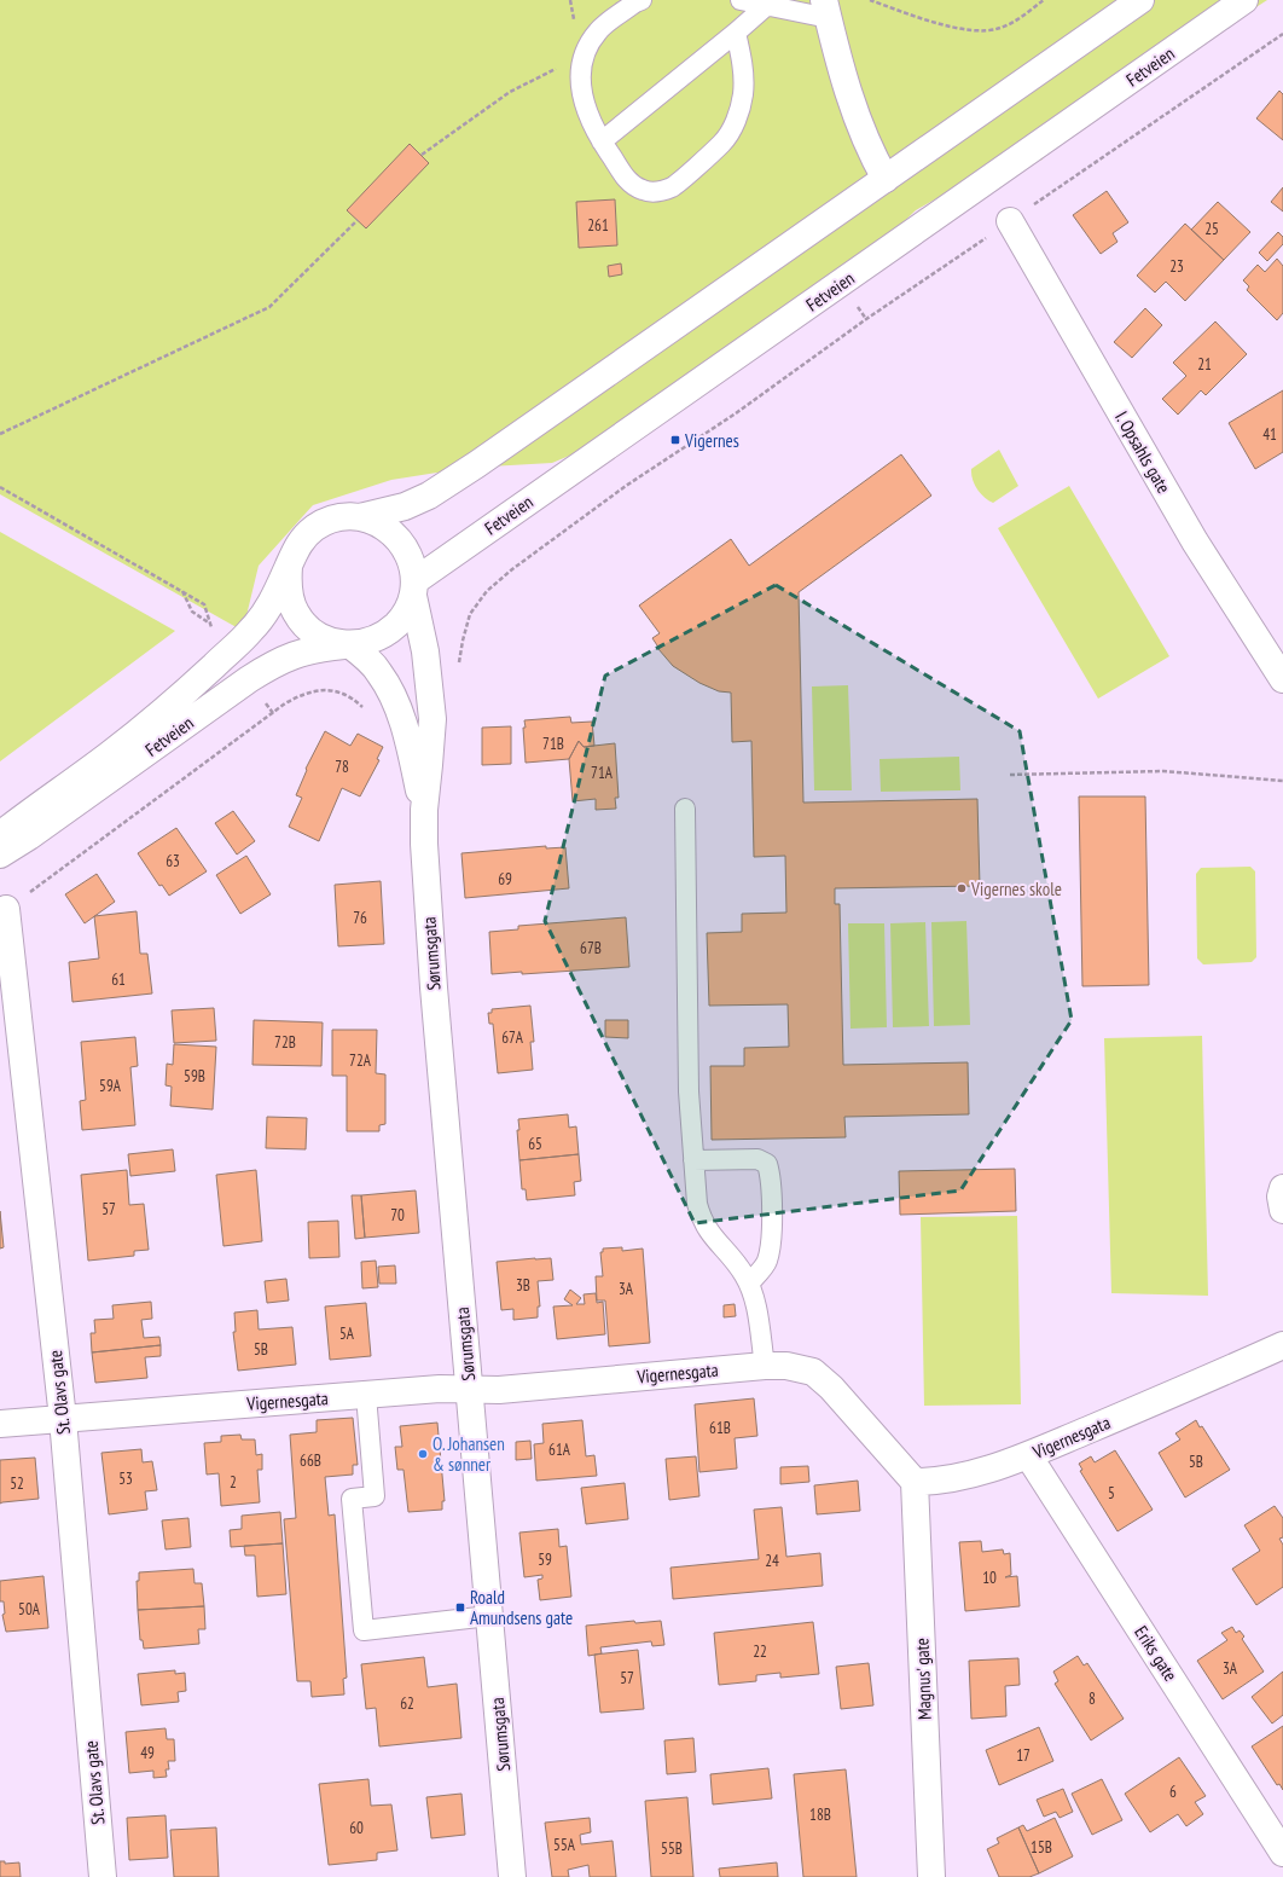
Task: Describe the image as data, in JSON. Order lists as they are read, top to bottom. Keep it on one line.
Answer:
{"streets":{"main road":["Fetveien","I. Opsahls gate","Sørumsgata","Vigernesgata","St. Olavs gate","Eriks gate","Magnus' gate"]},"crossings":[["Fetveien","Sørumsgata"],["Sørumsgata","Vigernesgata"],["Vigernesgata","St. Olavs gate"],["Vigernesgata","Eriks gate"],["Vigernesgata","Magnus' gate"]],"places":{"transit":["Vigernes","Roald Amundsens gate"],"other":["Vigernes skole","O. Johansen & sønner"]},"house_numbers":["261","25","23","21","41","71B","78","71A","63","69","76","67B","61","67A","72B","72A","59B","59A","65","57","70","3B","3A","5A","5B","61B","61A","66B","5B","53","2","52","5","59","24","10","50A","22","3A","57","8","62","49","17","6","18B","60","55A","15B","55B"]}
